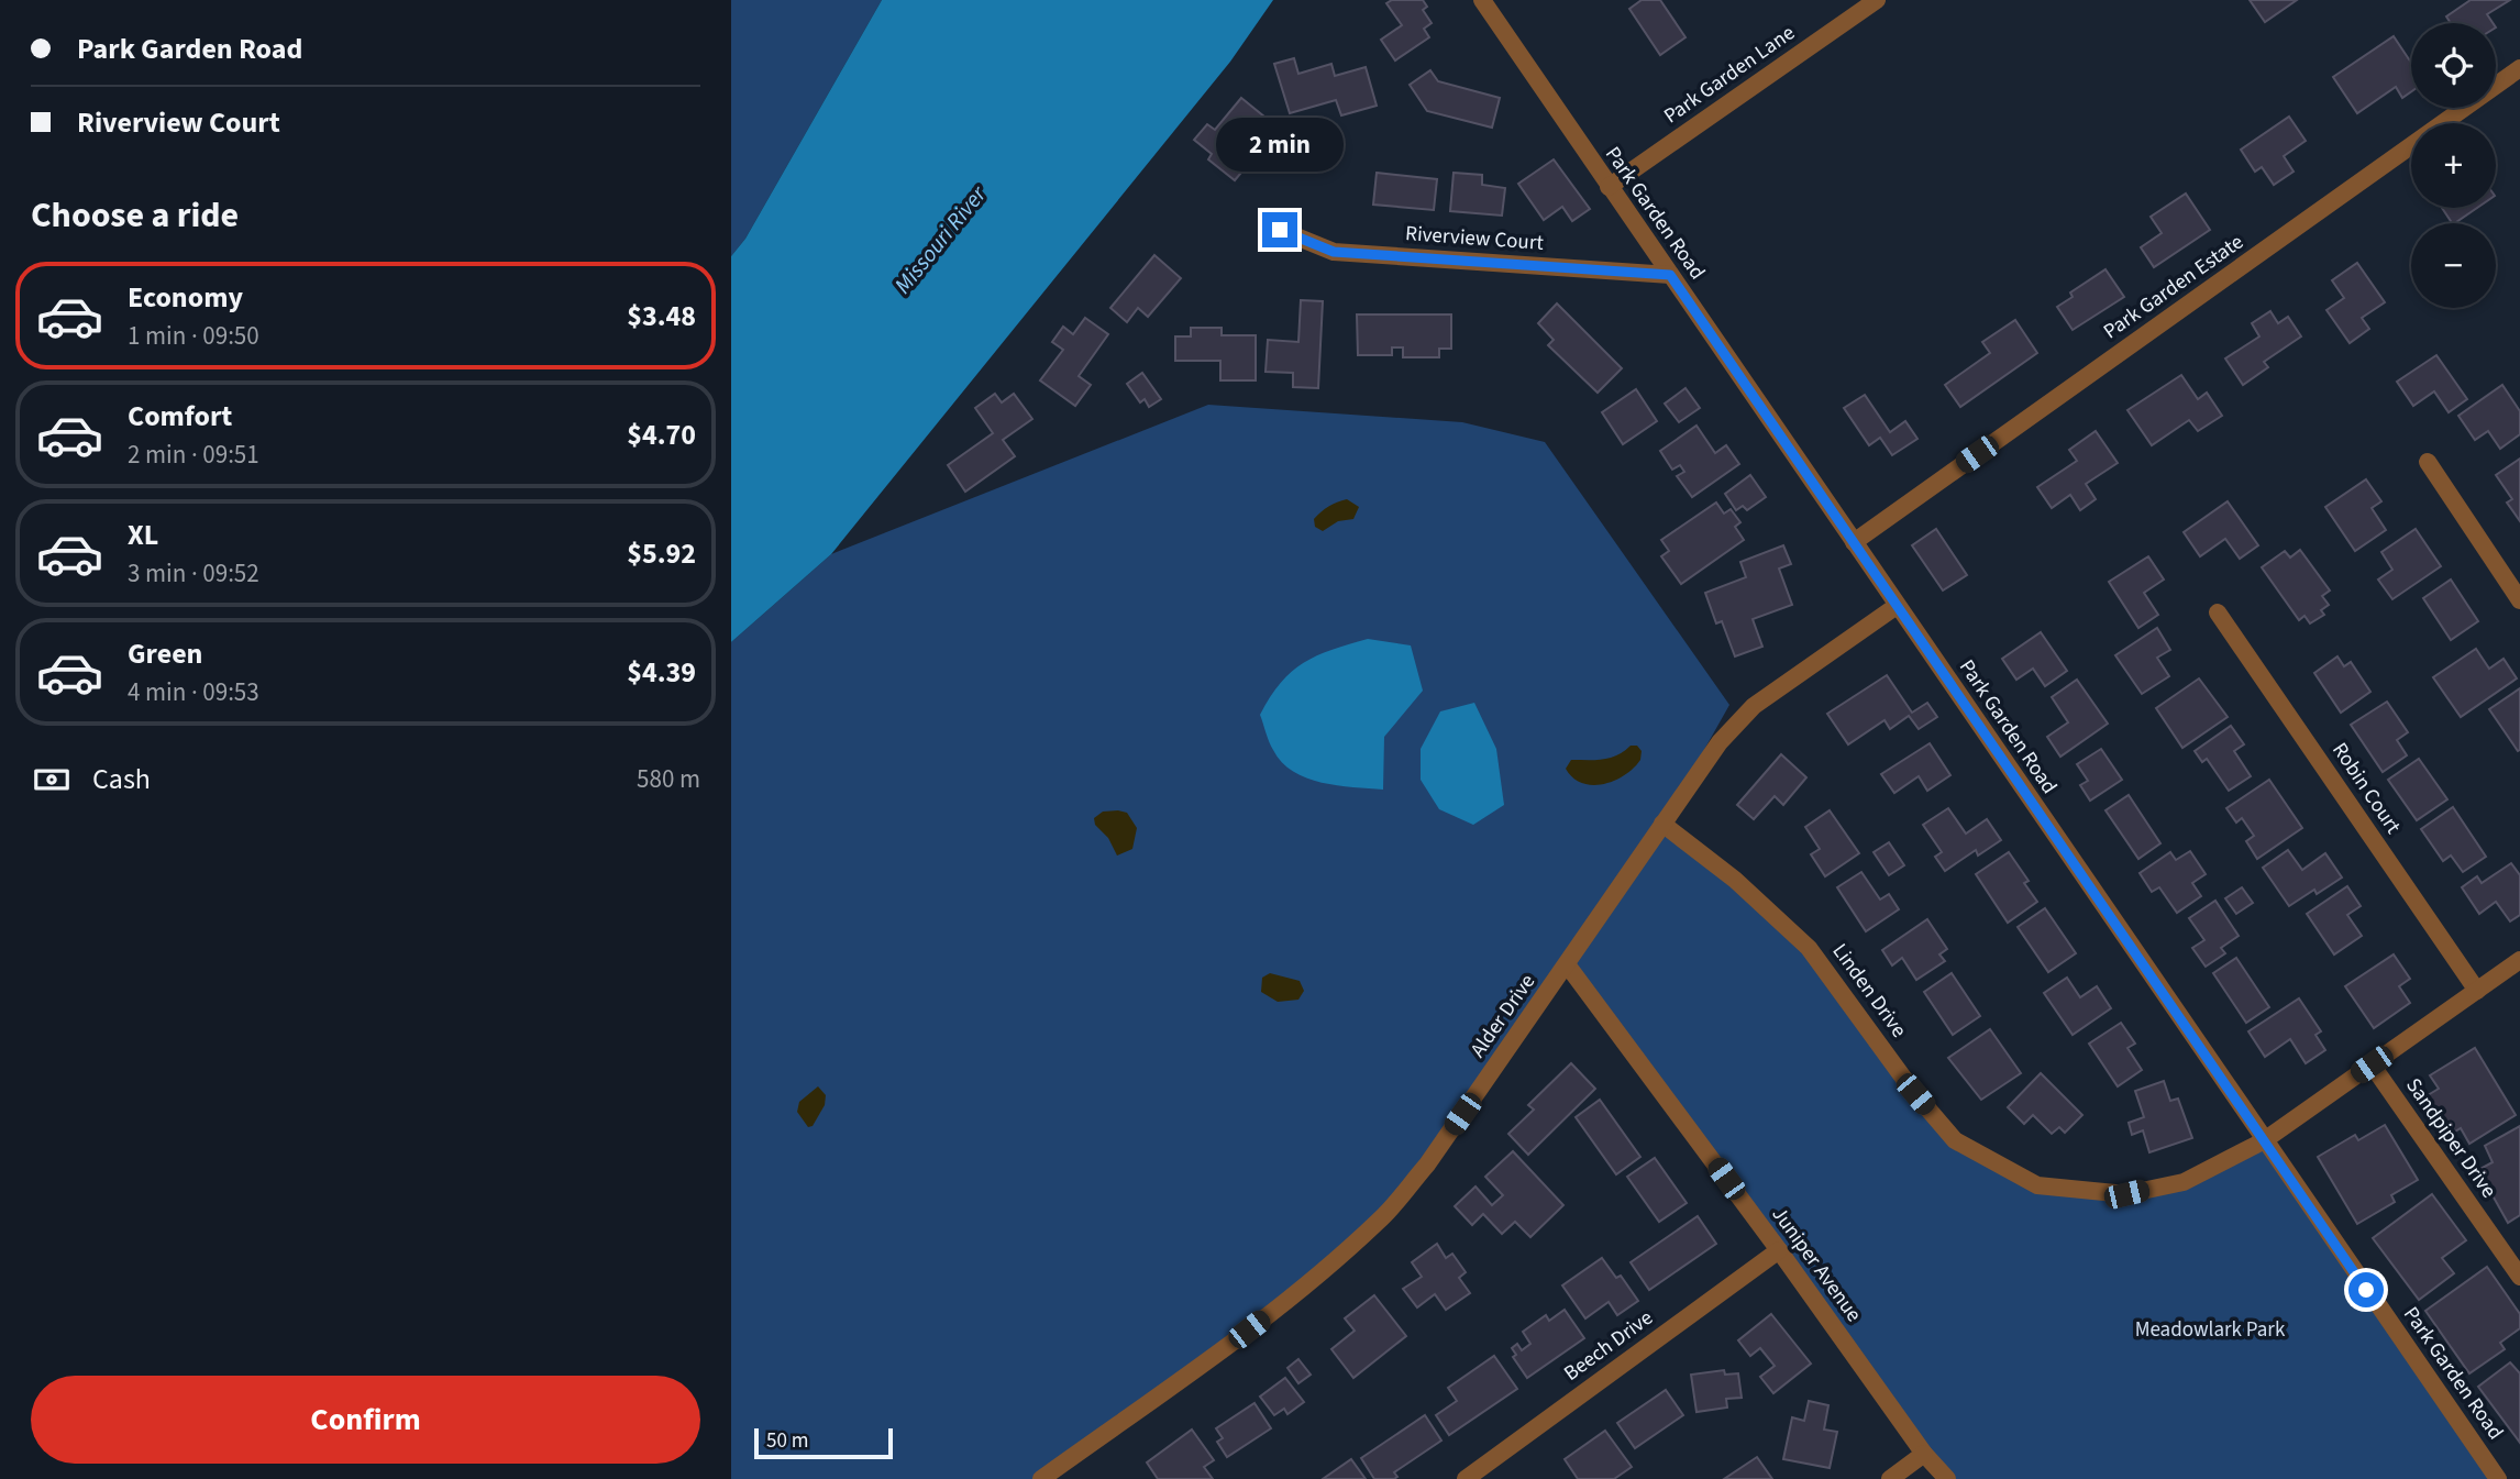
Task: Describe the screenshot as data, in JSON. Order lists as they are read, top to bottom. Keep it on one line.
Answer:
{"streets":{"street":["Park Garden Lane","Park Garden Road","Riverview Court","Park Garden Estate","Robin Court","Linden Drive","Alder Drive","Sandpiper Drive","Juniper Avenue","Beech Drive"]},"crossings":[["Park Garden Lane","Park Garden Road"],["Park Garden Road","Riverview Court"],["Park Garden Road","Park Garden Estate"],["Park Garden Road","Linden Drive"],["Park Garden Road","Alder Drive"],["Robin Court","Linden Drive"],["Linden Drive","Alder Drive"],["Linden Drive","Sandpiper Drive"],["Alder Drive","Juniper Avenue"],["Juniper Avenue","Beech Drive"]],"water":["Missouri River"],"parks":["Meadowlark Park"],"scale_bar":"50 m","page":{"banner":["Park Garden Road","Riverview Court"],"map_buttons":["+","−"],"bubble":"2 min","heading":"Choose a ride","list":[{"name":"Economy","note":"1 min · 09:50","value":"$3.48"},{"name":"Comfort","note":"2 min · 09:51","value":"$4.70"},{"name":"XL","note":"3 min · 09:52","value":"$5.92"},{"name":"Green","note":"4 min · 09:53","value":"$4.39"}],"pay":["Cash","580 m"],"buttons":"Confirm","scale":"50 m"}}
